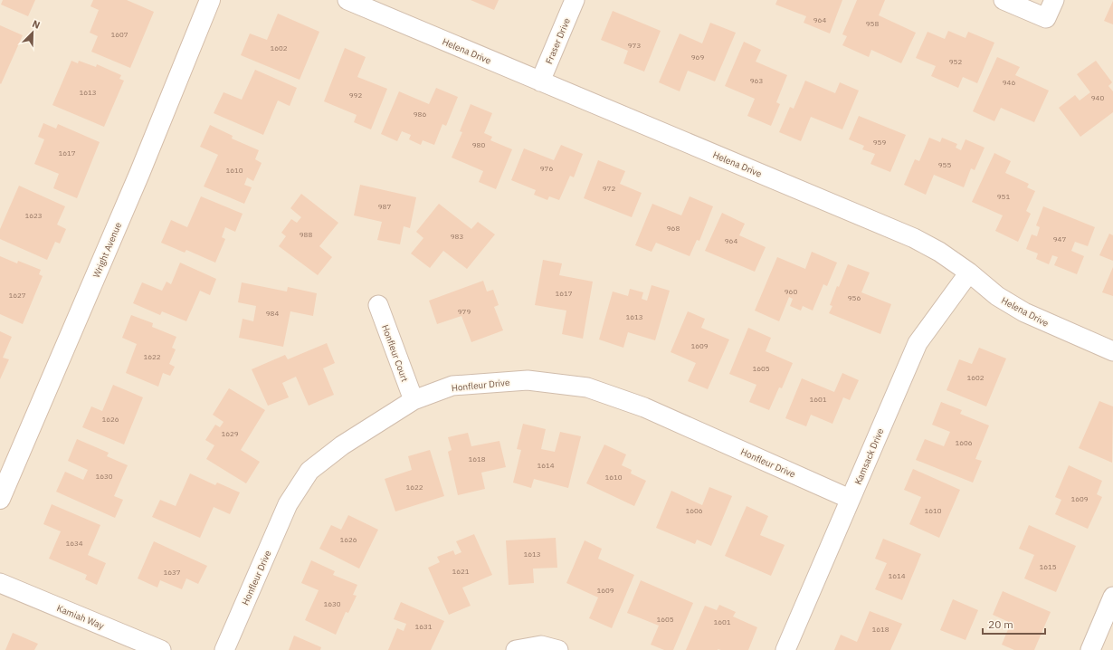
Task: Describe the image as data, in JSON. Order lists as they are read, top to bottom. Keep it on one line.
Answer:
{"streets":{"street":["Fraser Drive","Helena Drive","Wright Avenue","Honfleur Court","Honfleur Drive","Kamsack Drive","Kamiah Way"]},"crossings":[["Fraser Drive","Helena Drive"],["Helena Drive","Kamsack Drive"],["Honfleur Court","Honfleur Drive"],["Honfleur Drive","Kamsack Drive"]],"house_numbers":["964","958","1607","973","1602","969","952","963","946","1613","992","940","986","959","980","1617","955","976","1610","972","951","987","1623","968","988","983","947","964","960","1617","1627","956","979","984","1613","1609","1622","1605","1602","1601","1626","1629","1606","1618","1614","1630","1610","1622","1609","1606","1610","1626","1634","1613","1615","1621","1637","1614","1609","1630","1605","1601","1631","1618"],"scale_bar":"20 m","north":"top right"}
